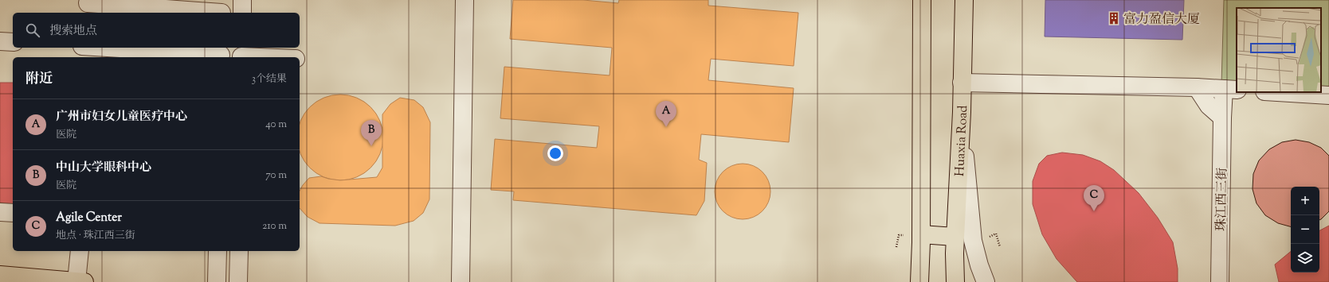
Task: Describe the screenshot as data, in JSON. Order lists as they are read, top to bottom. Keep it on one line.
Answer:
{"streets":{"main road":["Huaxia Road"],"street":["珠江西三街"]},"places":{"building":["富力盈信大厦"]},"page":{"search":"搜索地点","heading":["附近","3个结果"],"list":[{"mark":"A","name":"广州市妇女儿童医疗中心","note":"医院","value":"40 m"},{"mark":"B","name":"中山大学眼科中心","note":"医院","value":"70 m"},{"mark":"C","name":"Agile Center","note":"地点 · 珠江西三街","value":"210 m"}],"pins":["A","B","C"],"map_buttons":["+","−"]}}
